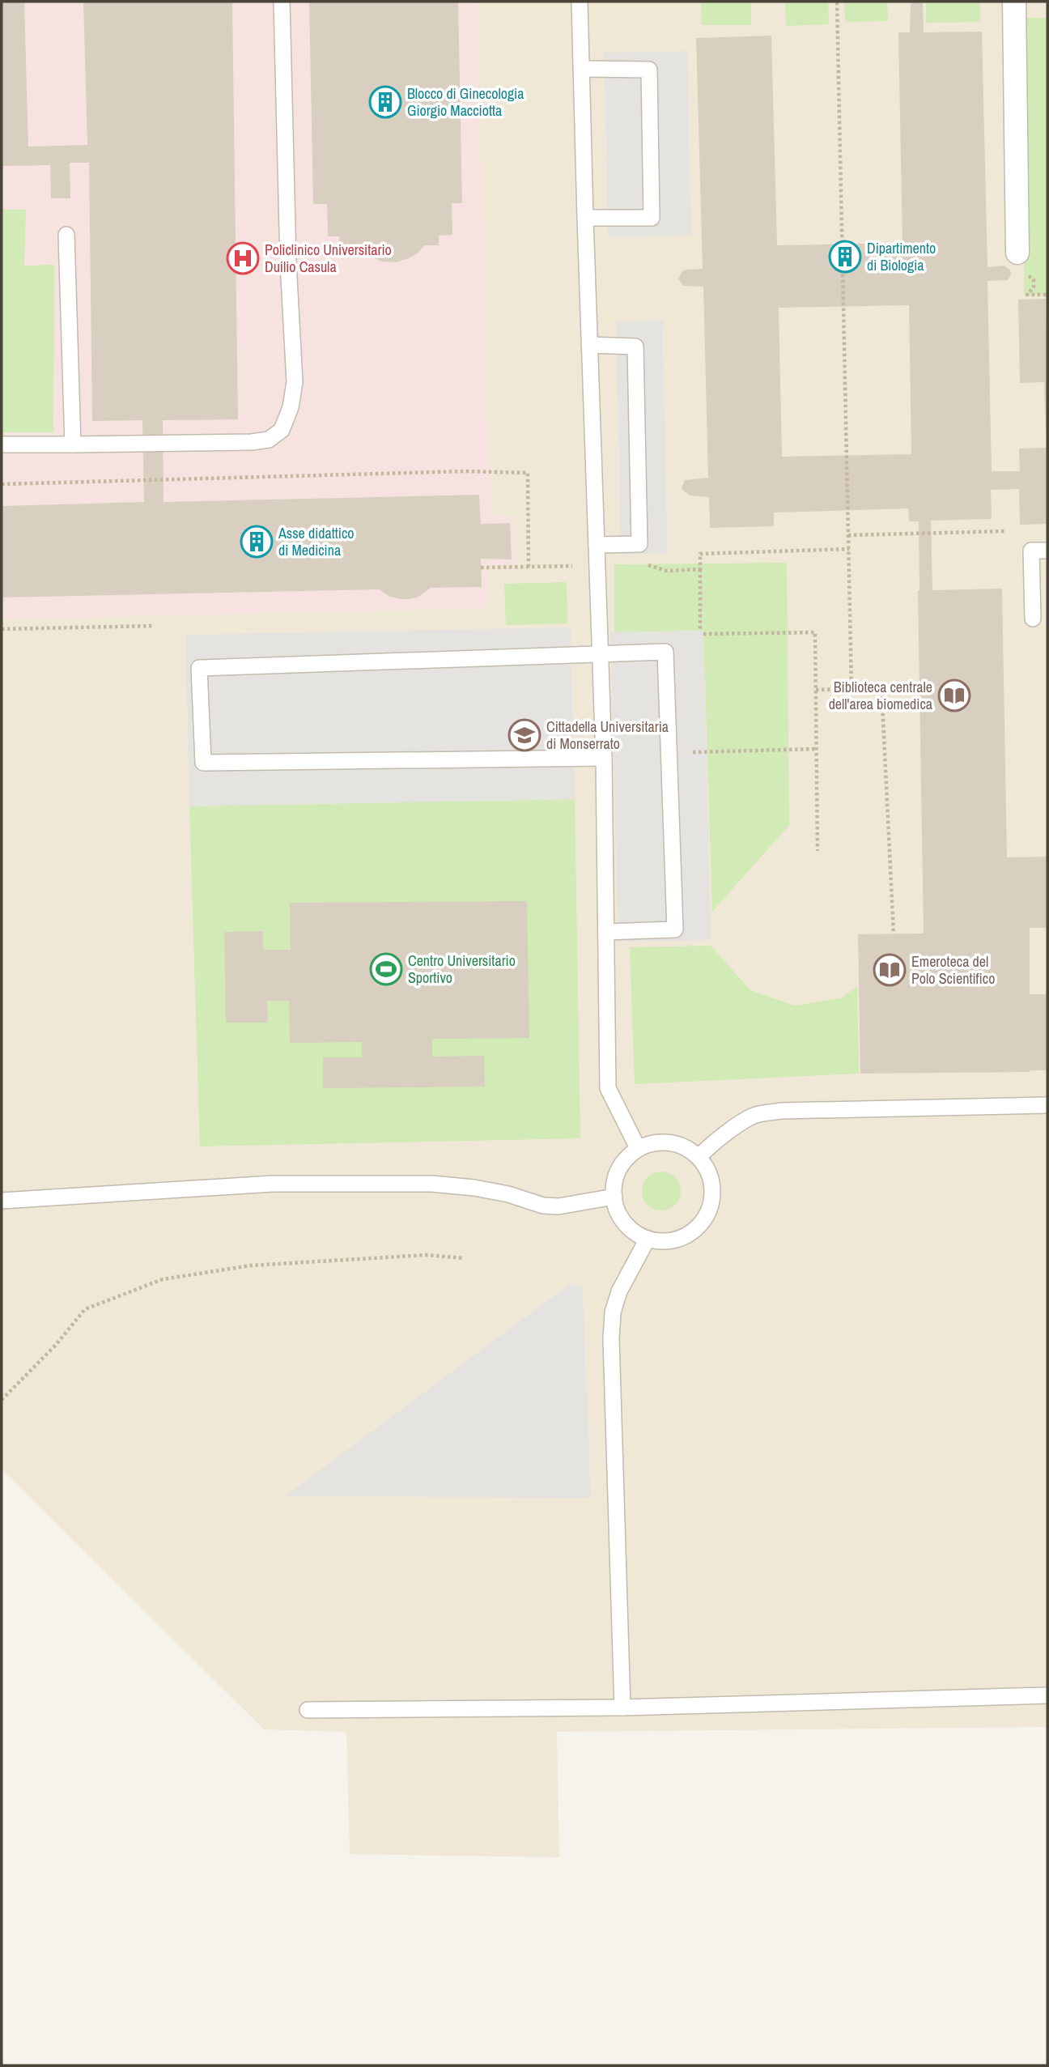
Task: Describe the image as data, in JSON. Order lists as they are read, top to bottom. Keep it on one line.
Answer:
{"places":{"building":["Blocco di Ginecologia Giorgio Macciotta","Dipartimento di Biologia","Asse didattico di Medicina"],"hospital":["Policlinico Universitario Duilio Casula"],"library":["Biblioteca centrale dell'area biomedica","Emeroteca del Polo Scientifico"],"school or university":["Cittadella Universitaria di Monserrato"],"sports":["Centro Universitario Sportivo"]}}
